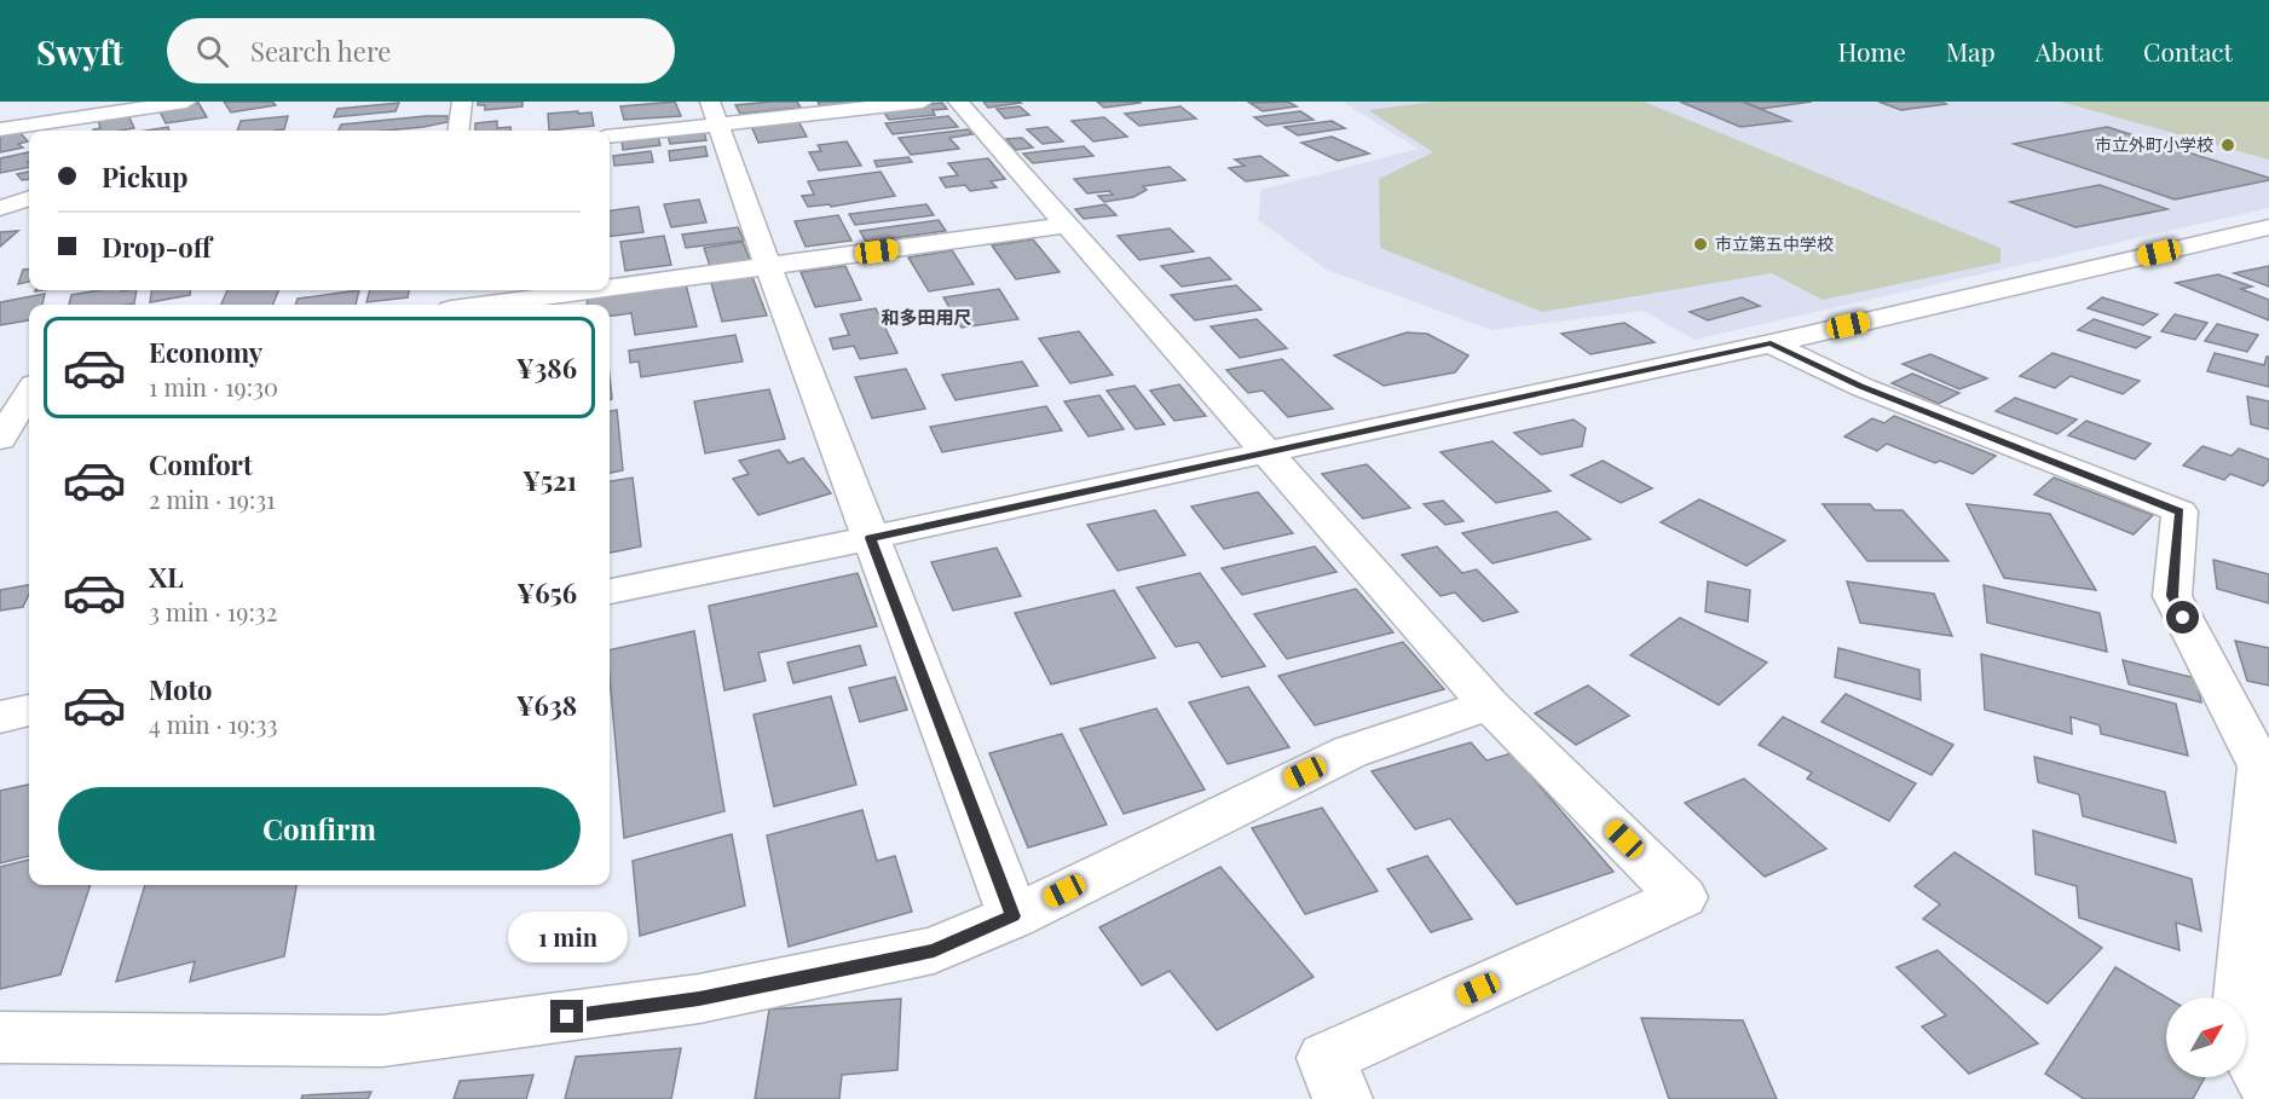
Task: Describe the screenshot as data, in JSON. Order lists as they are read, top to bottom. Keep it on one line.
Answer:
{"districts":["和多田用尺"],"places":["市立外町小学校","市立第五中学校"],"north":"top right","page":{"header":"Swyft","search":"Search here","nav":["Home","Map","About","Contact"],"banner":["Pickup","Drop-off"],"list":[{"name":"Economy","note":"1 min · 19:30","value":"¥386"},{"name":"Comfort","note":"2 min · 19:31","value":"¥521"},{"name":"XL","note":"3 min · 19:32","value":"¥656"},{"name":"Moto","note":"4 min · 19:33","value":"¥638"}],"buttons":"Confirm","bubble":"1 min"}}
